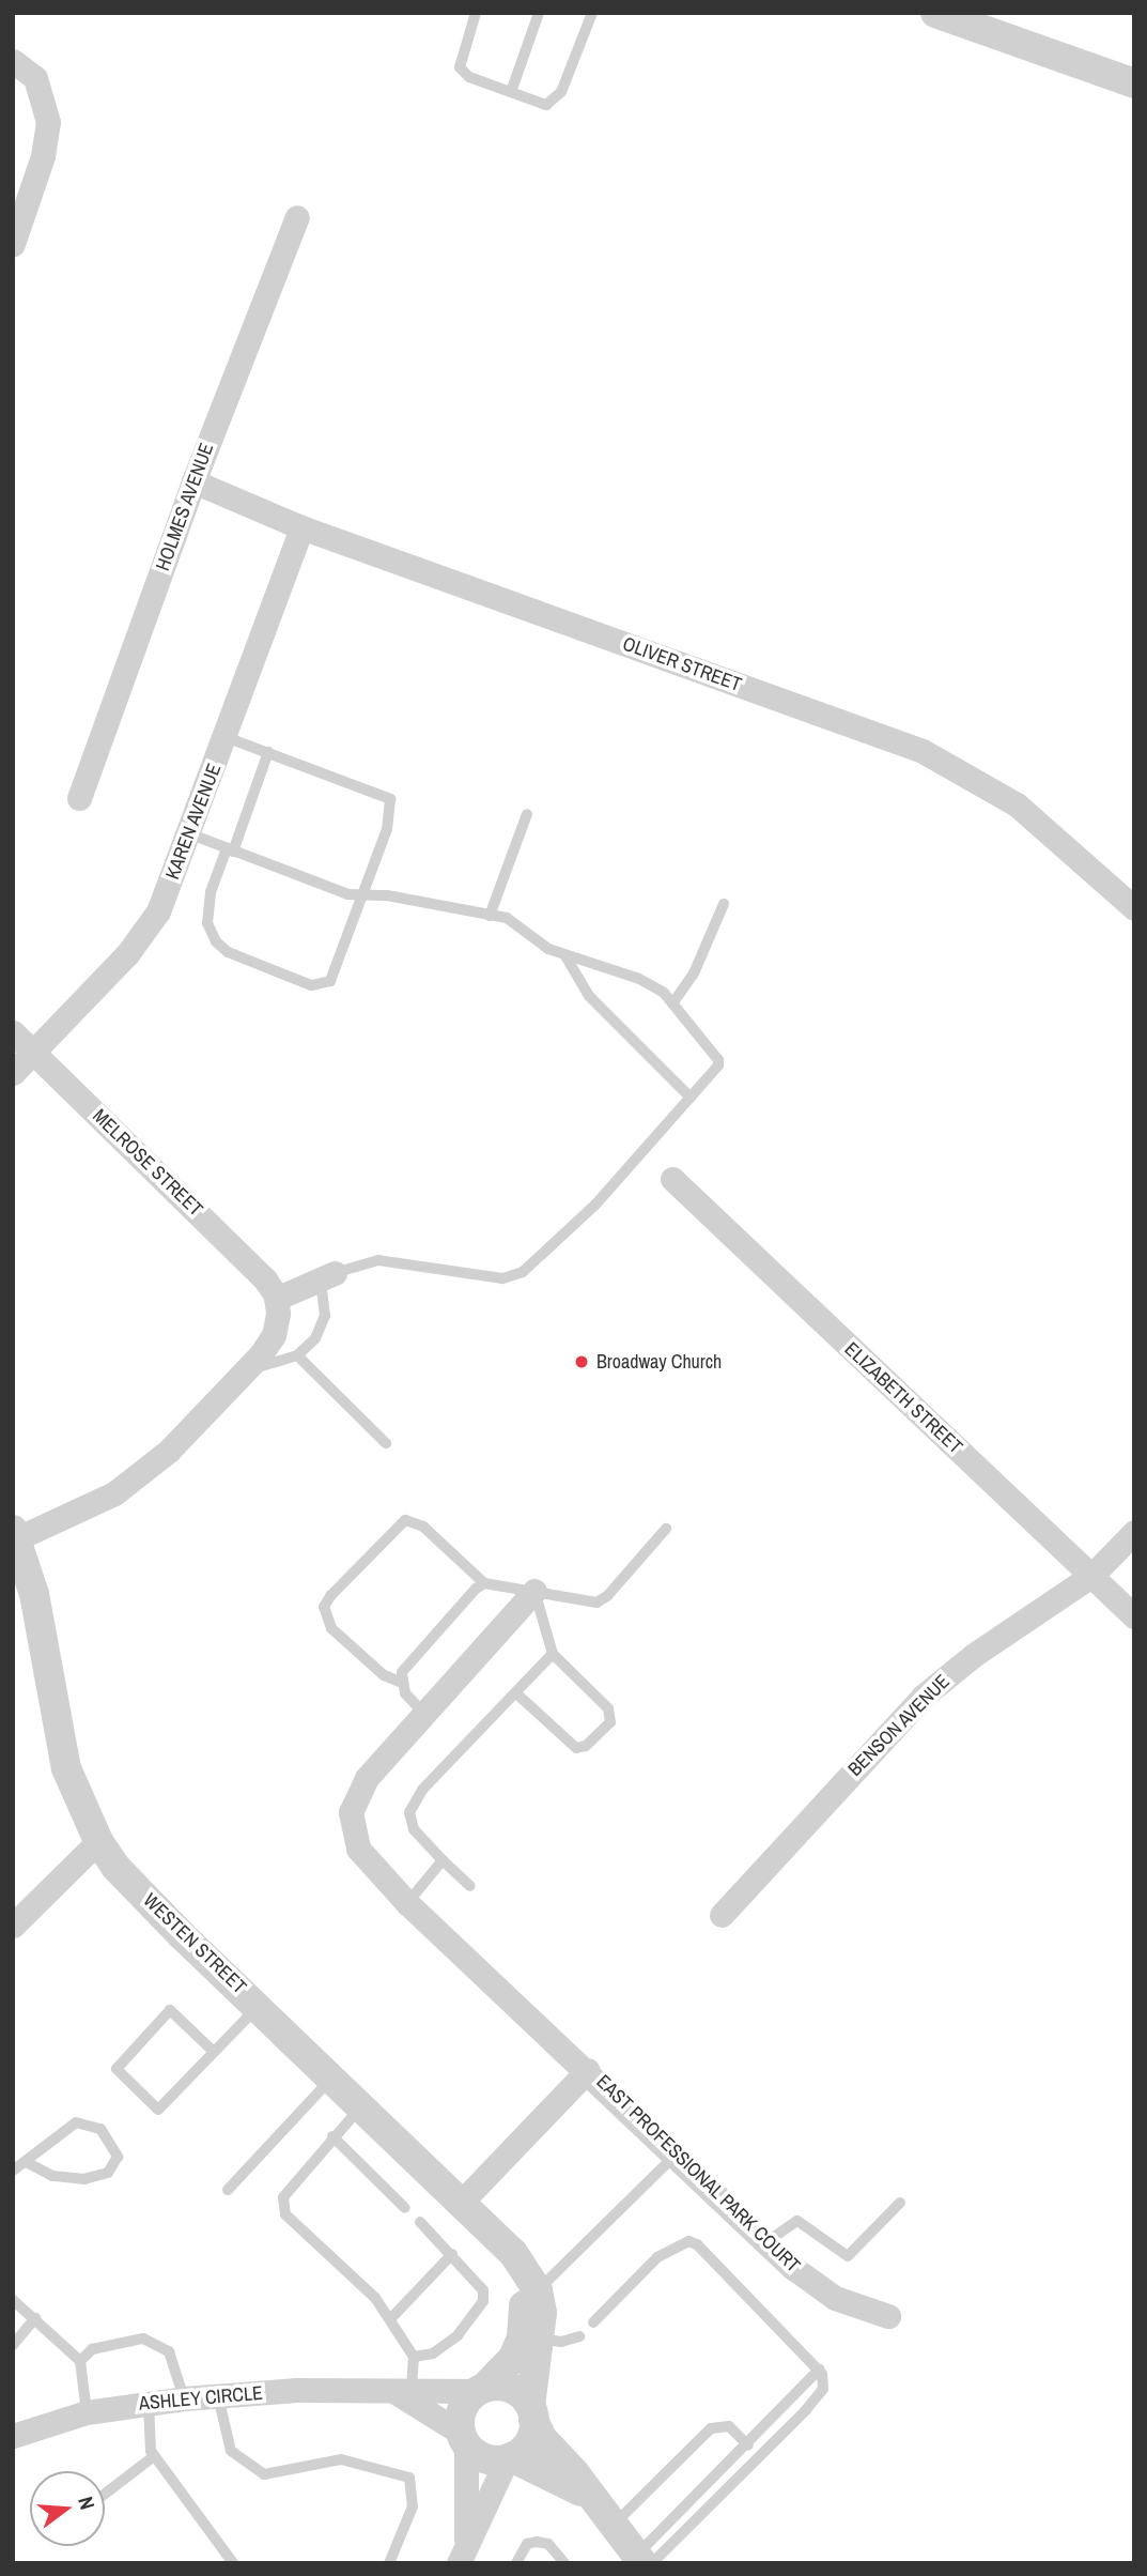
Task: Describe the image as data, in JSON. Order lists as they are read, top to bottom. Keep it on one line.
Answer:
{"streets":{"street":["HOLMES AVENUE","OLIVER STREET","KAREN AVENUE","MELROSE STREET","ELIZABETH STREET","BENSON AVENUE","WESTEN STREET","EAST PROFESSIONAL PARK COURT","ASHLEY CIRCLE"]},"crossings":[["HOLMES AVENUE","OLIVER STREET"],["OLIVER STREET","KAREN AVENUE"],["KAREN AVENUE","MELROSE STREET"],["ELIZABETH STREET","BENSON AVENUE"]],"places":["Broadway Church"],"north":"right"}
